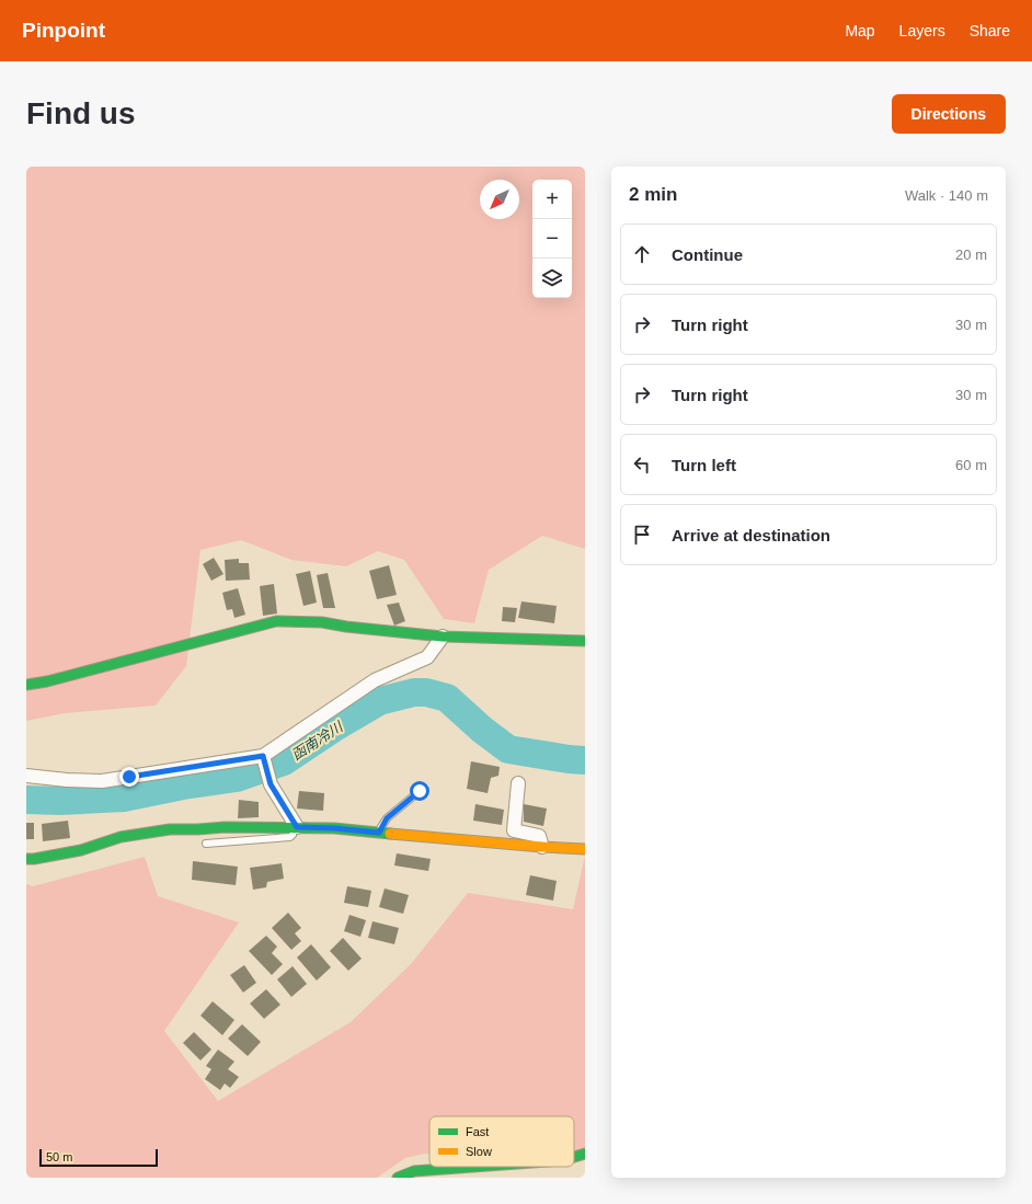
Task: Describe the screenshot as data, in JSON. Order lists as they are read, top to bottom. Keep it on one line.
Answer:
{"water":["函南冷川"],"legend":["Fast","Slow"],"scale_bar":"50 m","north":"bottom left","page":{"header":"Pinpoint","nav":["Map","Layers","Share"],"buttons":"Directions","title":"Find us","heading":["2 min","Walk · 140 m"],"map_buttons":["+","−"],"list":[["Continue","20 m"],["Turn right","30 m"],["Turn right","30 m"],["Turn left","60 m"],"Arrive at destination"],"scale":"50 m"}}
